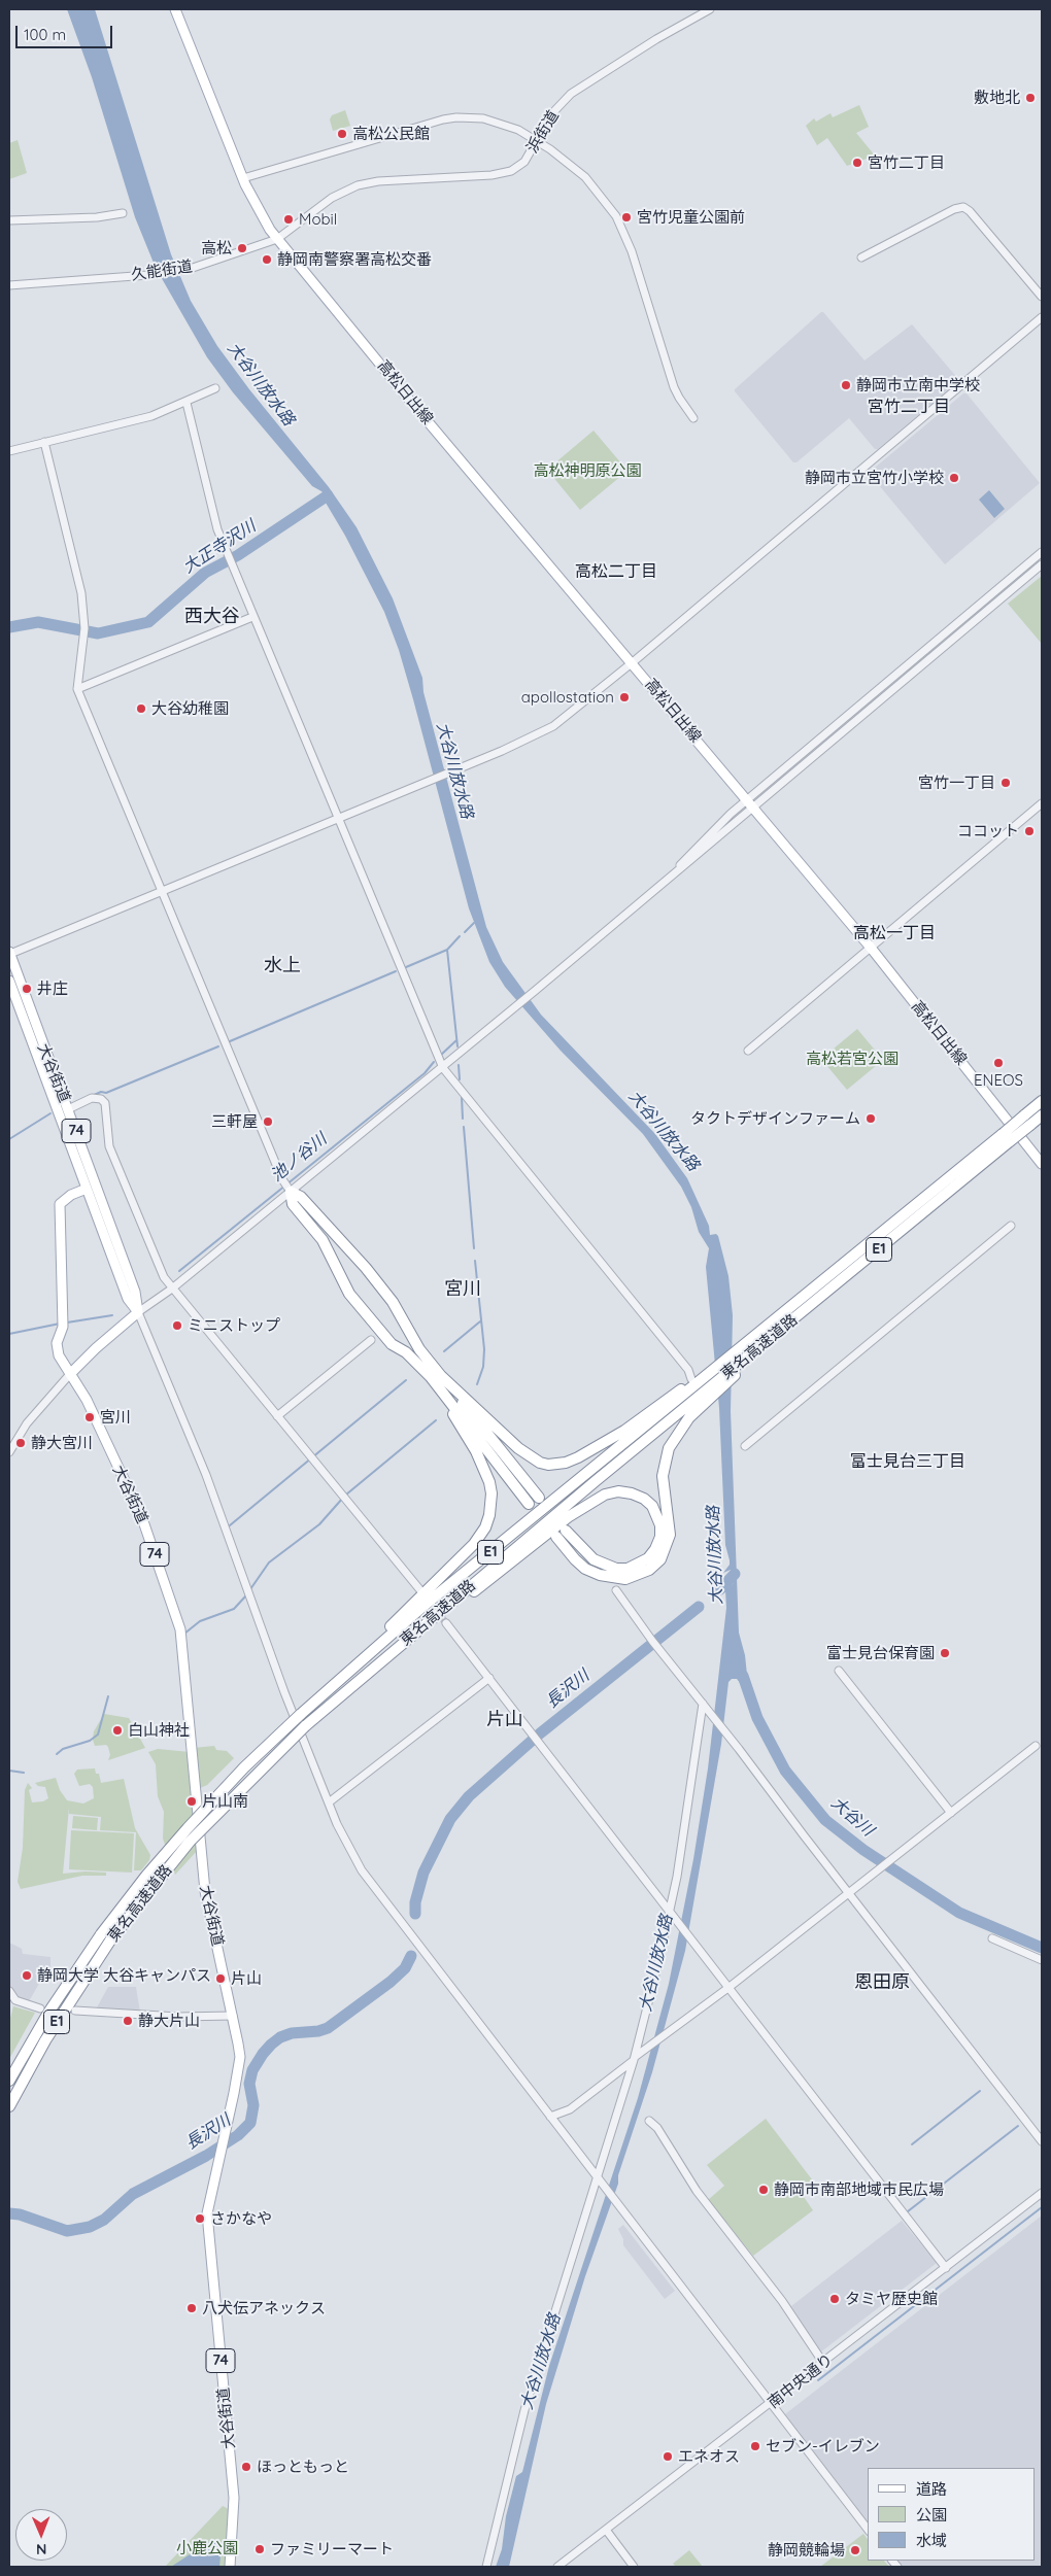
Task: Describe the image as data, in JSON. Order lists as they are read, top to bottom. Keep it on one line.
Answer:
{"streets":{"highway":["E1","東名高速道路"],"main road":["高松日出線","大谷街道","74"],"street":["浜街道","久能街道","南中央通り"]},"crossings":[["浜街道","久能街道"],["浜街道","高松日出線"],["久能街道","高松日出線"]],"districts":["宮竹二丁目","高松二丁目","西大谷","高松一丁目","水上","宮川","富士見台三丁目","片山","恩田原"],"water":["大谷川放水路","大正寺沢川","池ノ谷川","長沢川","大谷川"],"parks":["高松神明原公園","高松若宮公園","小鹿公園"],"places":["敷地北","高松公民館","宮竹二丁目","宮竹児童公園前","Mobil","高松","静岡南警察署高松交番","静岡市立南中学校","静岡市立宮竹小学校","apollostation","大谷幼稚園","宮竹一丁目","ココット","井庄","ENEOS","タクトデザインファーム","三軒屋","ミニストップ","宮川","静大宮川","富士見台保育園","白山神社","片山南","静岡大学 大谷キャンパス","片山","静大片山","静岡市南部地域市民広場","さかなや","タミヤ歴史館","八犬伝アネックス","セブン-イレブン","エネオス","ほっともっと","ファミリーマート","静岡競輪場"],"legend":["道路","公園","水域"],"scale_bar":"100 m","north":"bottom"}
